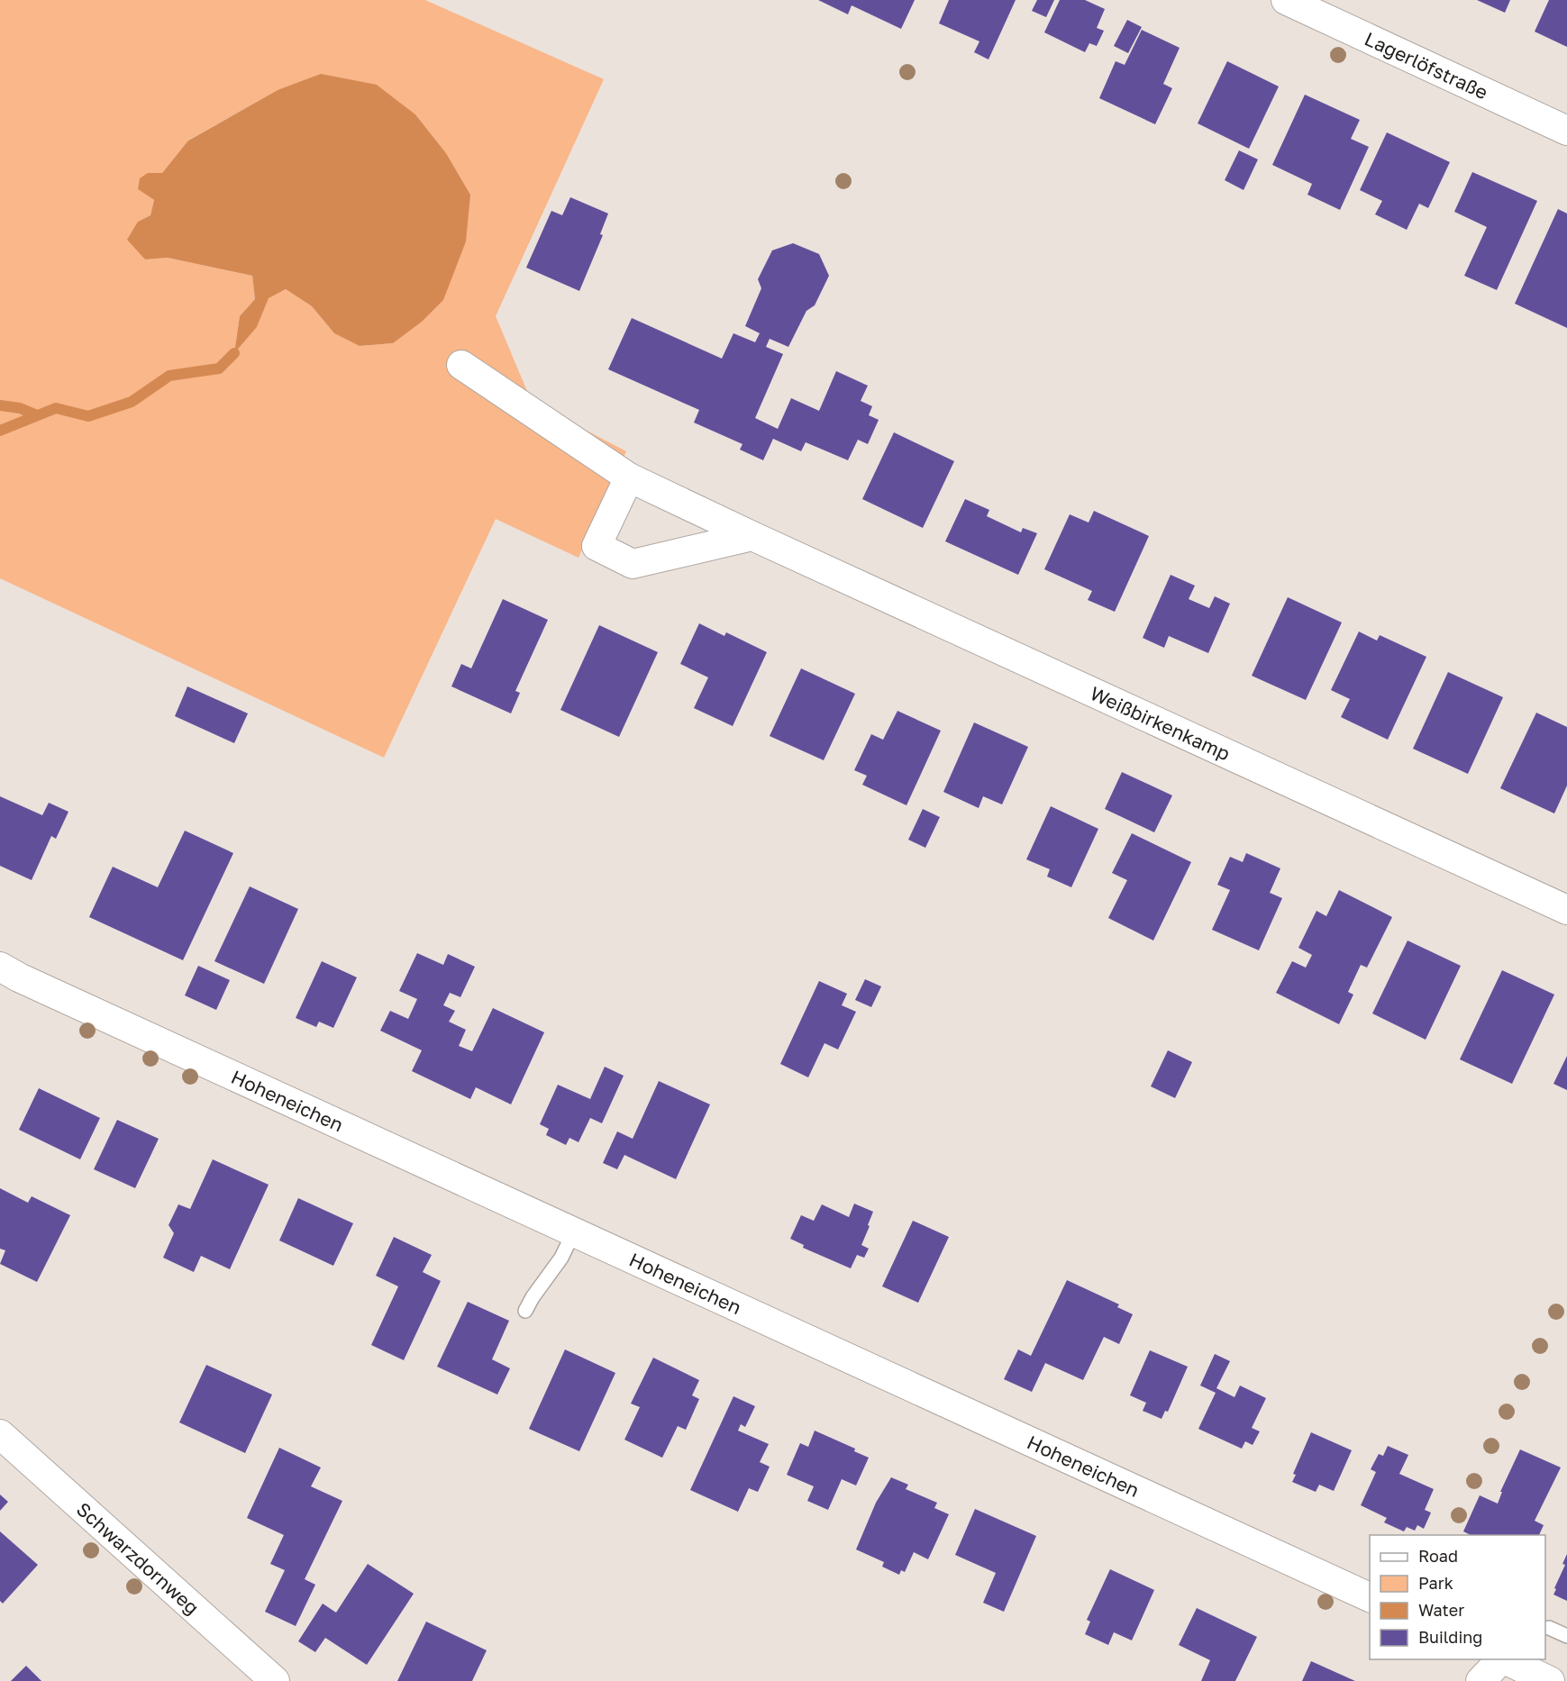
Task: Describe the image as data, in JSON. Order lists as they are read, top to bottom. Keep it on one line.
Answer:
{"streets":{"street":["Lagerlöfstraße","Weißbirkenkamp","Hoheneichen","Schwarzdornweg"]},"legend":["Road","Park","Water","Building"]}
